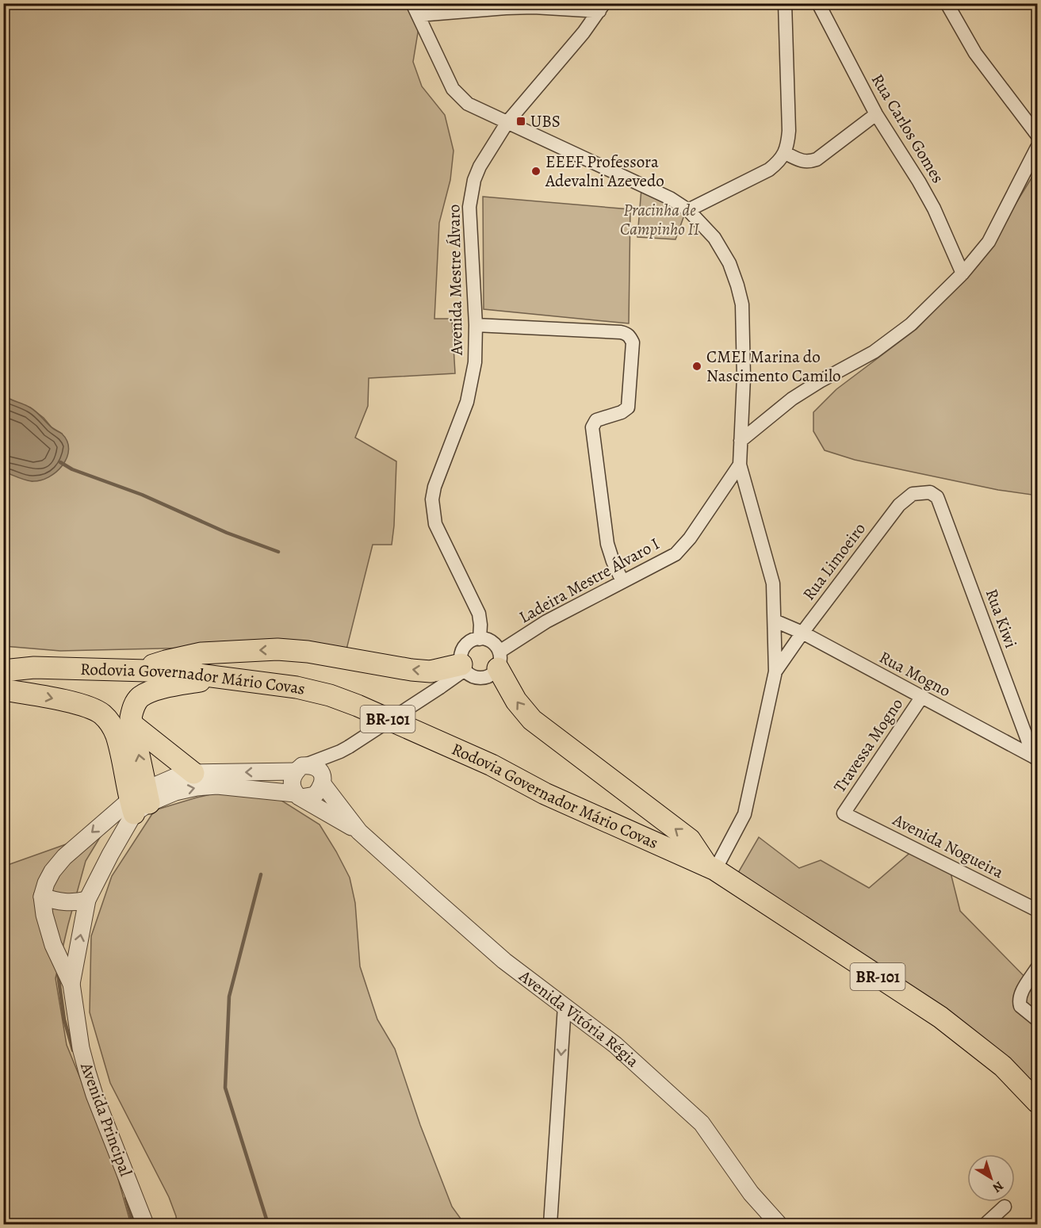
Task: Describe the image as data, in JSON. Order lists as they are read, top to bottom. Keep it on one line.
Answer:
{"streets":{"main road":["Rodovia Governador Mário Covas","BR-101"],"street":["Rua Carlos Gomes","Avenida Mestre Álvaro","Rua Limoeiro","Ladeira Mestre Álvaro I","Rua Kiwi","Rua Mogno","Travessa Mogno","Avenida Nogueira","Avenida Vitória Régia","Avenida Principal"]},"crossings":[["Avenida Mestre Álvaro","Ladeira Mestre Álvaro I"],["Rua Limoeiro","Rua Kiwi"],["Rua Limoeiro","Rua Mogno"],["Rua Kiwi","Rua Mogno"],["Rua Mogno","Travessa Mogno"],["Travessa Mogno","Avenida Nogueira"]],"parks":["Pracinha de Campinho II"],"places":{"transit":["UBS"],"other":["EEEF Professora Adevalni Azevedo","CMEI Marina do Nascimento Camilo"]},"north":"bottom right"}
